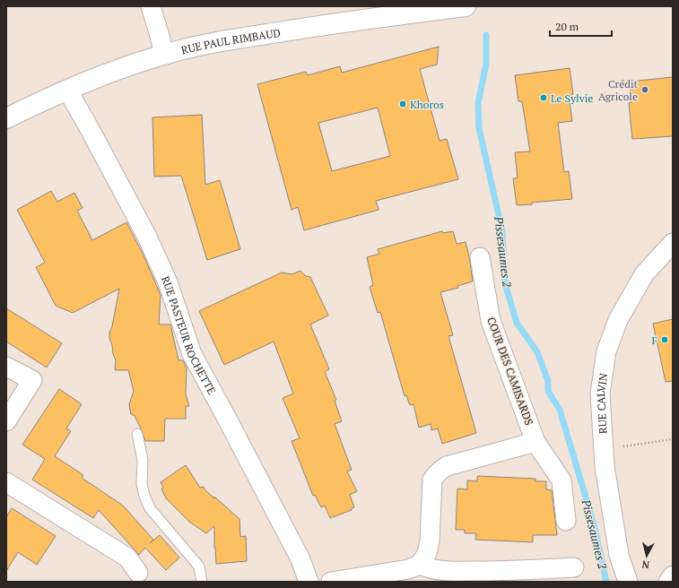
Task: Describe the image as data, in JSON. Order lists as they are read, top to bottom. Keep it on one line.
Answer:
{"streets":{"main road":["RUE PAUL RIMBAUD"],"street":["RUE PASTEUR ROCHETTE","COUR DES CAMISARDS","RUE CALVIN"]},"crossings":[["RUE PAUL RIMBAUD","RUE PASTEUR ROCHETTE"]],"water":["Pissesaumes 2"],"places":["Crédit Agricole","Le Sylvie","Khoros","F"],"scale_bar":"20 m","north":"bottom"}
